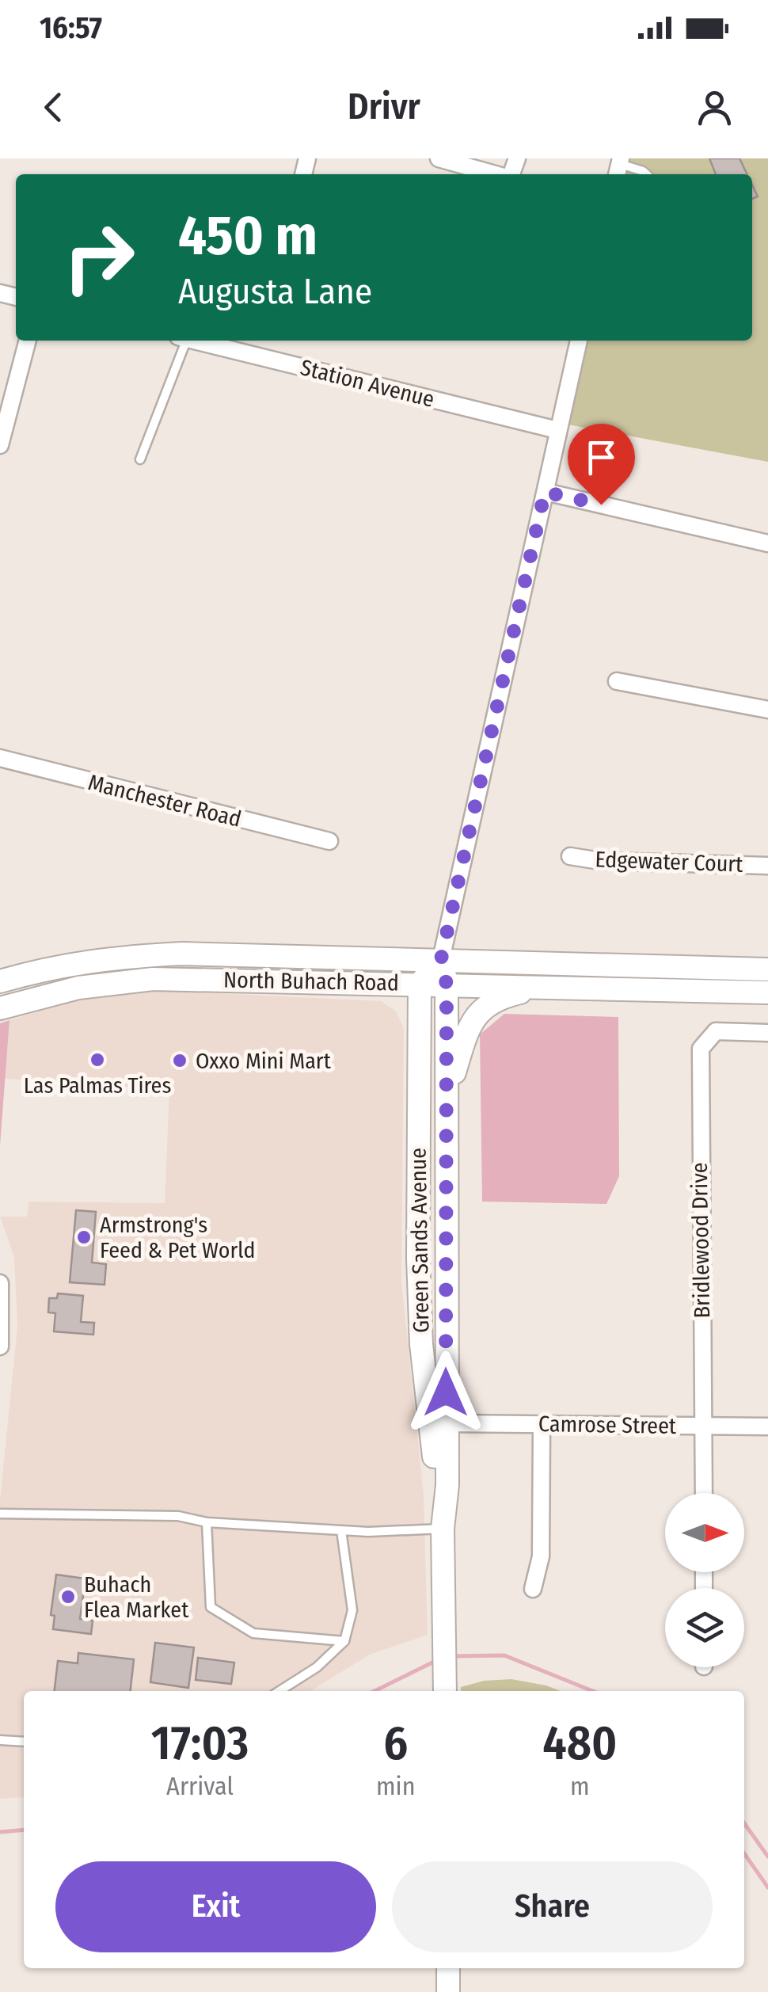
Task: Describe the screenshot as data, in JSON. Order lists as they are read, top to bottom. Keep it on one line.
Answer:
{"streets":{"main road":["North Buhach Road","Green Sands Avenue"],"street":["Station Avenue","Manchester Road","Edgewater Court","Bridlewood Drive","Camrose Street"]},"crossings":[["Station Avenue","Green Sands Avenue"],["North Buhach Road","Green Sands Avenue"],["Green Sands Avenue","Camrose Street"],["Bridlewood Drive","Camrose Street"]],"places":["Las Palmas Tires","Oxxo Mini Mart","Armstrong's Feed & Pet World","Buhach Flea Market"],"north":"right","page":{"status":"16:57","header":"Drivr","turn":["450 m","Augusta Lane"],"eta":["17:03","Arrival","6","min","480","m"],"buttons":["Exit","Share"]}}
